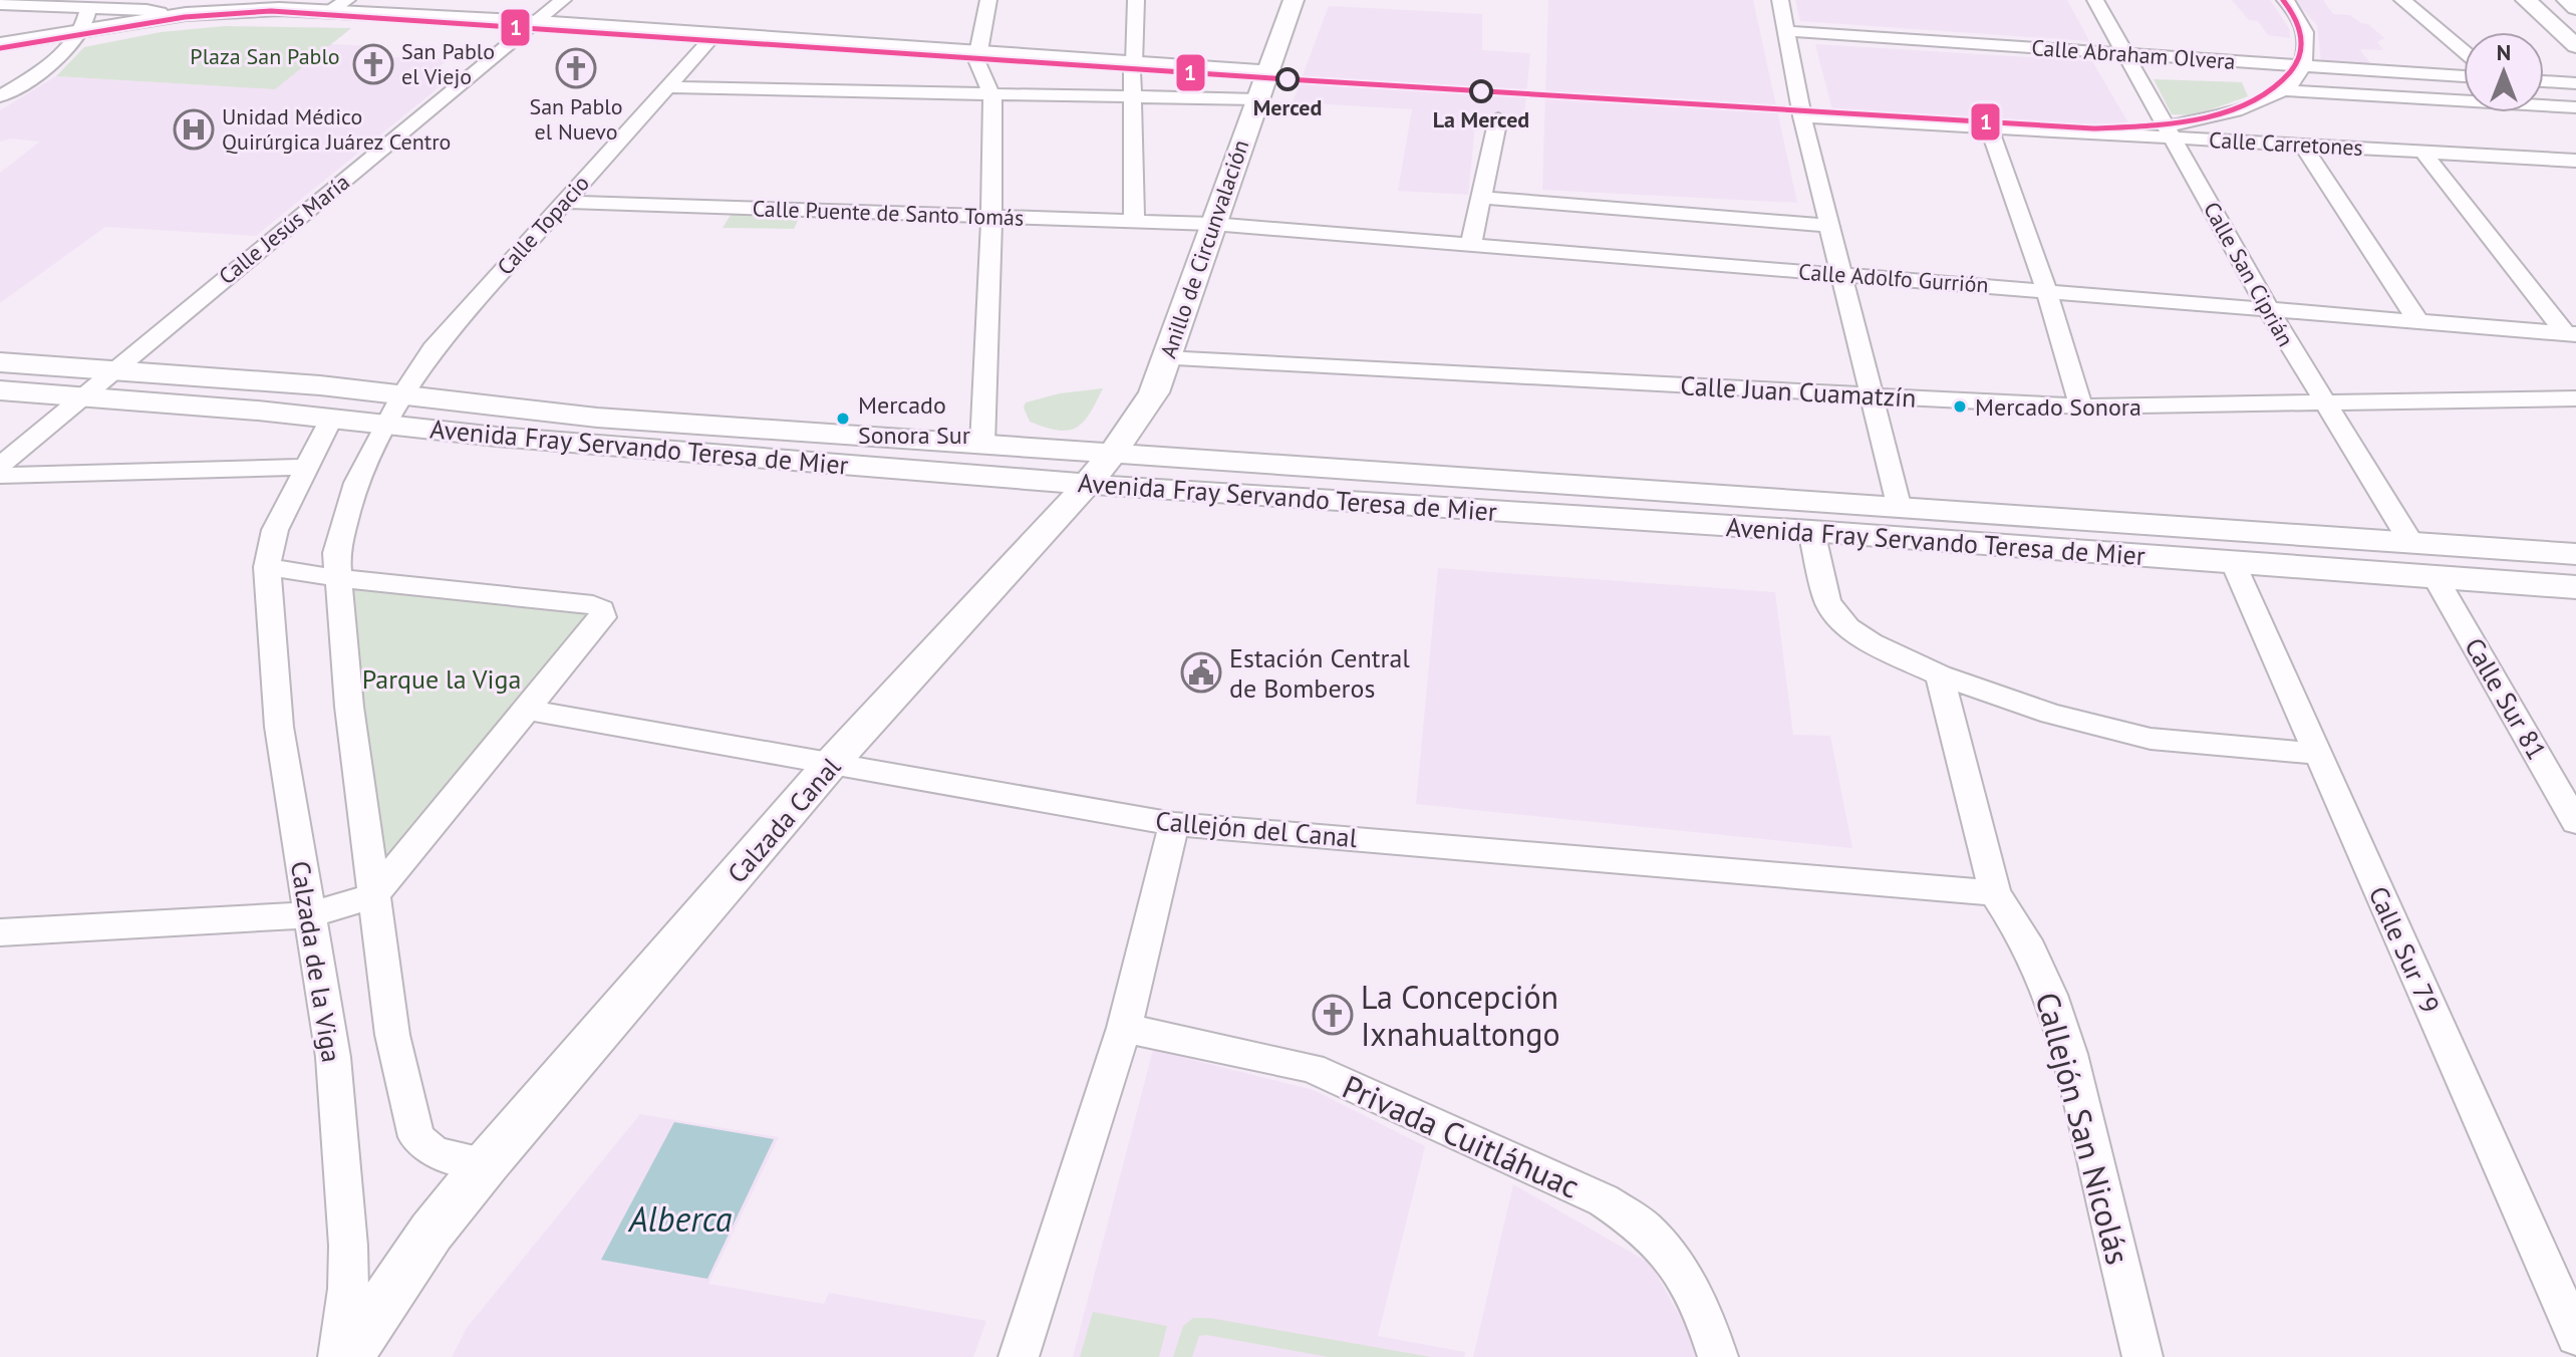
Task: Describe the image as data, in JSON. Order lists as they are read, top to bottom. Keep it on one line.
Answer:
{"streets":{"main road":["Anillo de Circunvalación","Avenida Fray Servando Teresa de Mier","Calzada Canal"],"street":["Calle Abraham Olvera","Calle Carretones","Calle Puente de Santo Tomás","Calle Topacio","Calle Jesús María","Calle San Ciprián","Calle Adolfo Gurrión","Calle Juan Cuamatzín","Calle Sur 81","Callejón del Canal","Calle Sur 79","Calzada de la Viga","Callejón San Nicolás","Privada Cuitláhuac"]},"crossings":[["Calle Abraham Olvera","Calle San Ciprián"],["Calle Carretones","Calle San Ciprián"],["Calle Puente de Santo Tomás","Calle Topacio"],["Calle Puente de Santo Tomás","Anillo de Circunvalación"],["Calle Puente de Santo Tomás","Calle Adolfo Gurrión"],["Calle Topacio","Avenida Fray Servando Teresa de Mier"],["Calle Jesús María","Avenida Fray Servando Teresa de Mier"],["Anillo de Circunvalación","Calle Adolfo Gurrión"],["Anillo de Circunvalación","Calle Juan Cuamatzín"],["Anillo de Circunvalación","Avenida Fray Servando Teresa de Mier"],["Anillo de Circunvalación","Calzada Canal"],["Calle San Ciprián","Calle Adolfo Gurrión"],["Calle San Ciprián","Calle Juan Cuamatzín"],["Calle San Ciprián","Avenida Fray Servando Teresa de Mier"],["Avenida Fray Servando Teresa de Mier","Calle Sur 81"],["Avenida Fray Servando Teresa de Mier","Calzada Canal"],["Avenida Fray Servando Teresa de Mier","Calle Sur 79"],["Avenida Fray Servando Teresa de Mier","Calzada de la Viga"],["Calzada Canal","Callejón del Canal"],["Callejón del Canal","Callejón San Nicolás"]],"water":["Alberca"],"parks":["Plaza San Pablo","Parque la Viga"],"places":{"church":["San Pablo el Viejo","San Pablo el Nuevo","La Concepción Ixnahualtongo"],"other":["Merced","La Merced","Mercado Sonora","Mercado Sonora Sur"],"hospital":["Unidad Médico Quirúrgica Juárez Centro"],"public building":["Estación Central de Bomberos"]},"lines":["transit line 1"],"north":"top"}
